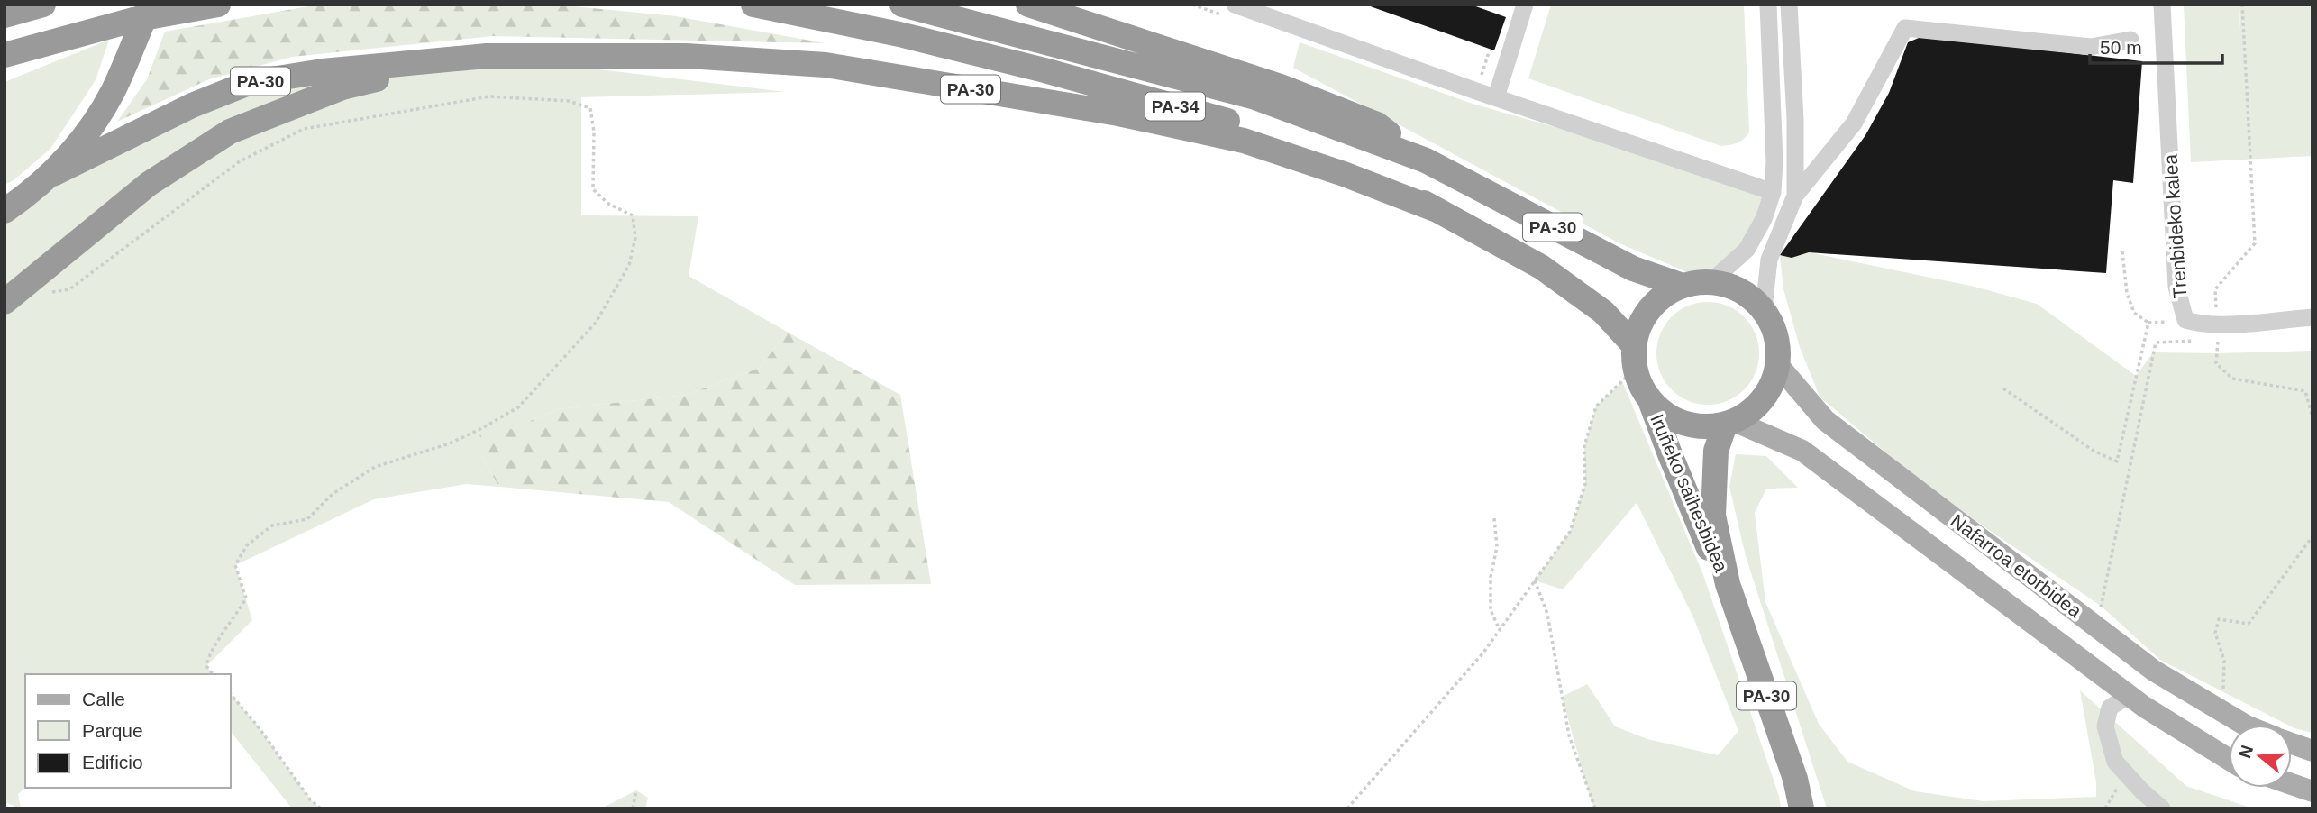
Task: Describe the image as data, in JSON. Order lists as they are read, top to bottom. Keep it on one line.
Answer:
{"streets":{"highway":["PA-30","PA-34","Iruñeko saihesbidea"],"main road":["Nafarroa etorbidea"],"street":["Trenbideko kalea"]},"crossings":[["PA-30","PA-34"],["PA-30","Iruñeko saihesbidea"],["PA-30","Nafarroa etorbidea"],["Iruñeko saihesbidea","Nafarroa etorbidea"]],"legend":["Calle","Parque","Edificio"],"scale_bar":"50 m","north":"left"}
